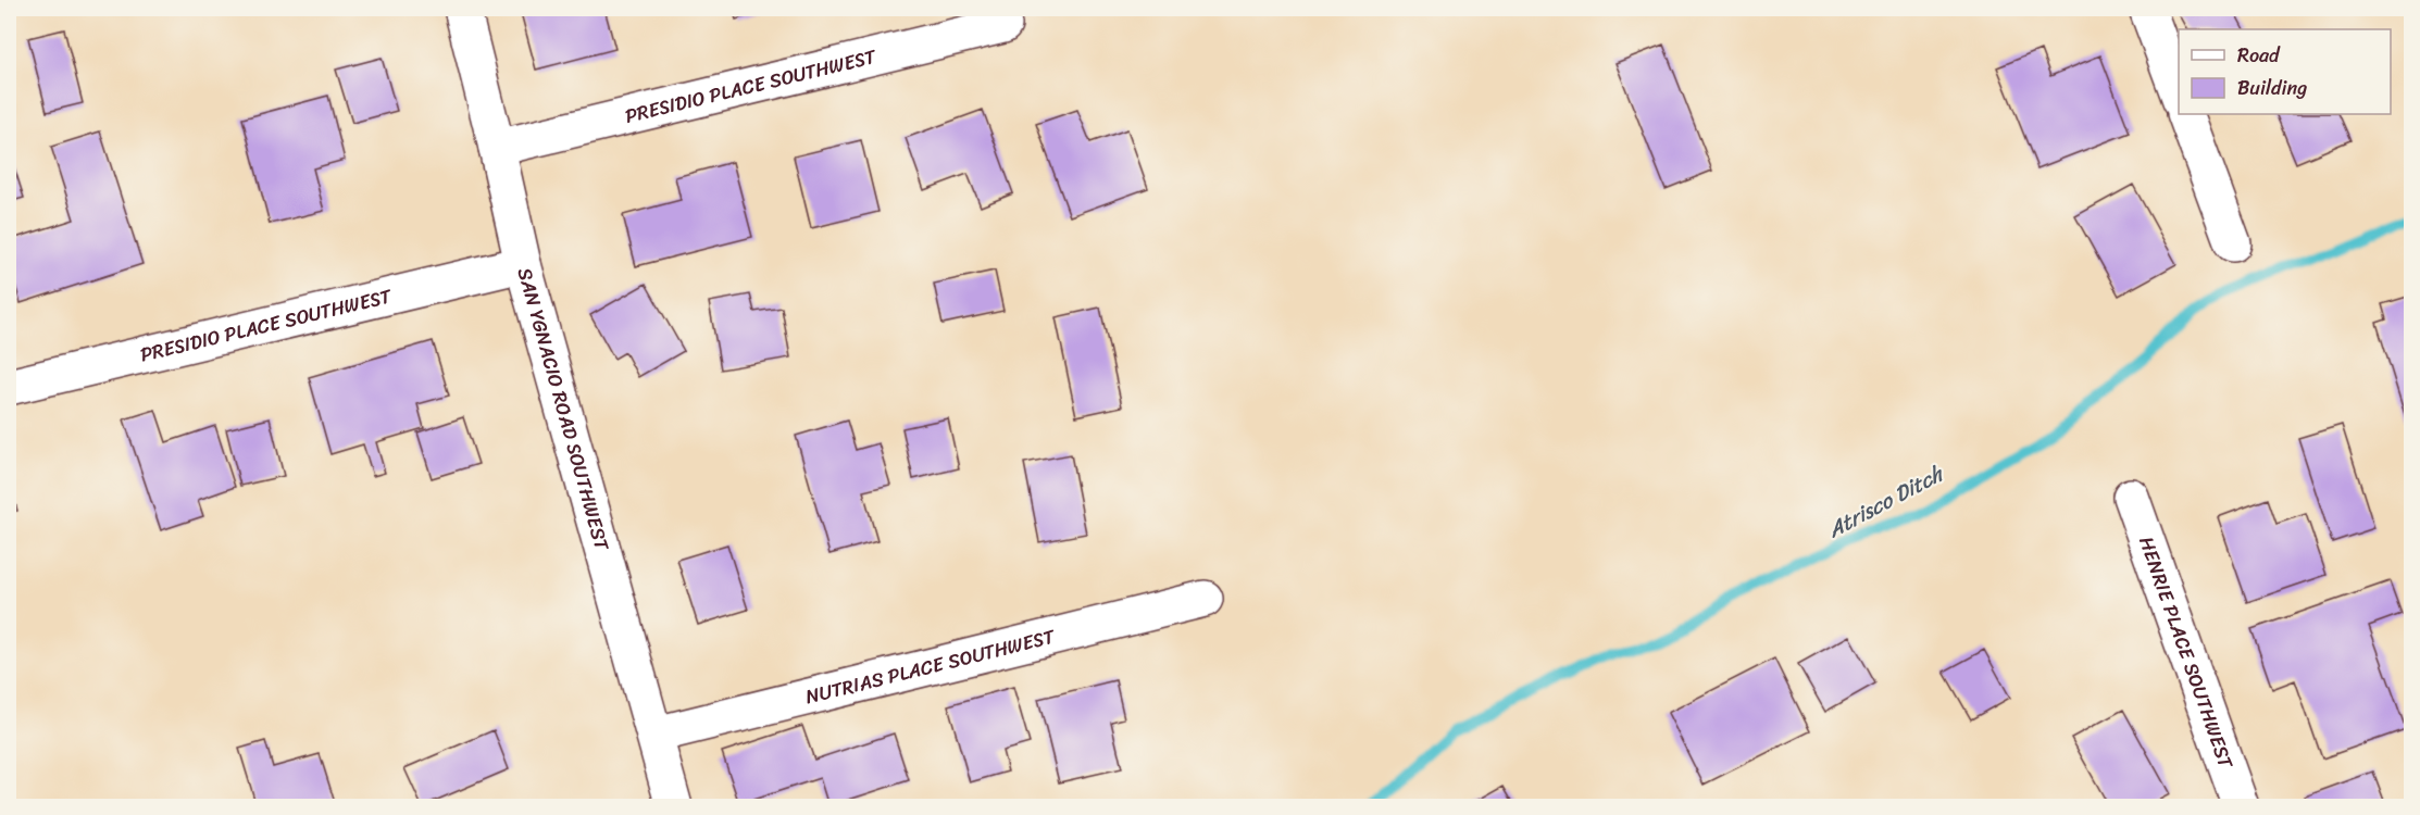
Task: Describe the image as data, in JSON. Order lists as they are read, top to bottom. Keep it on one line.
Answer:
{"streets":{"street":["PRESIDIO PLACE SOUTHWEST","SAN YGNACIO ROAD SOUTHWEST","HENRIE PLACE SOUTHWEST","NUTRIAS PLACE SOUTHWEST"]},"crossings":[["PRESIDIO PLACE SOUTHWEST","SAN YGNACIO ROAD SOUTHWEST"],["SAN YGNACIO ROAD SOUTHWEST","NUTRIAS PLACE SOUTHWEST"]],"water":["Atrisco Ditch"],"legend":["Road","Building"]}
